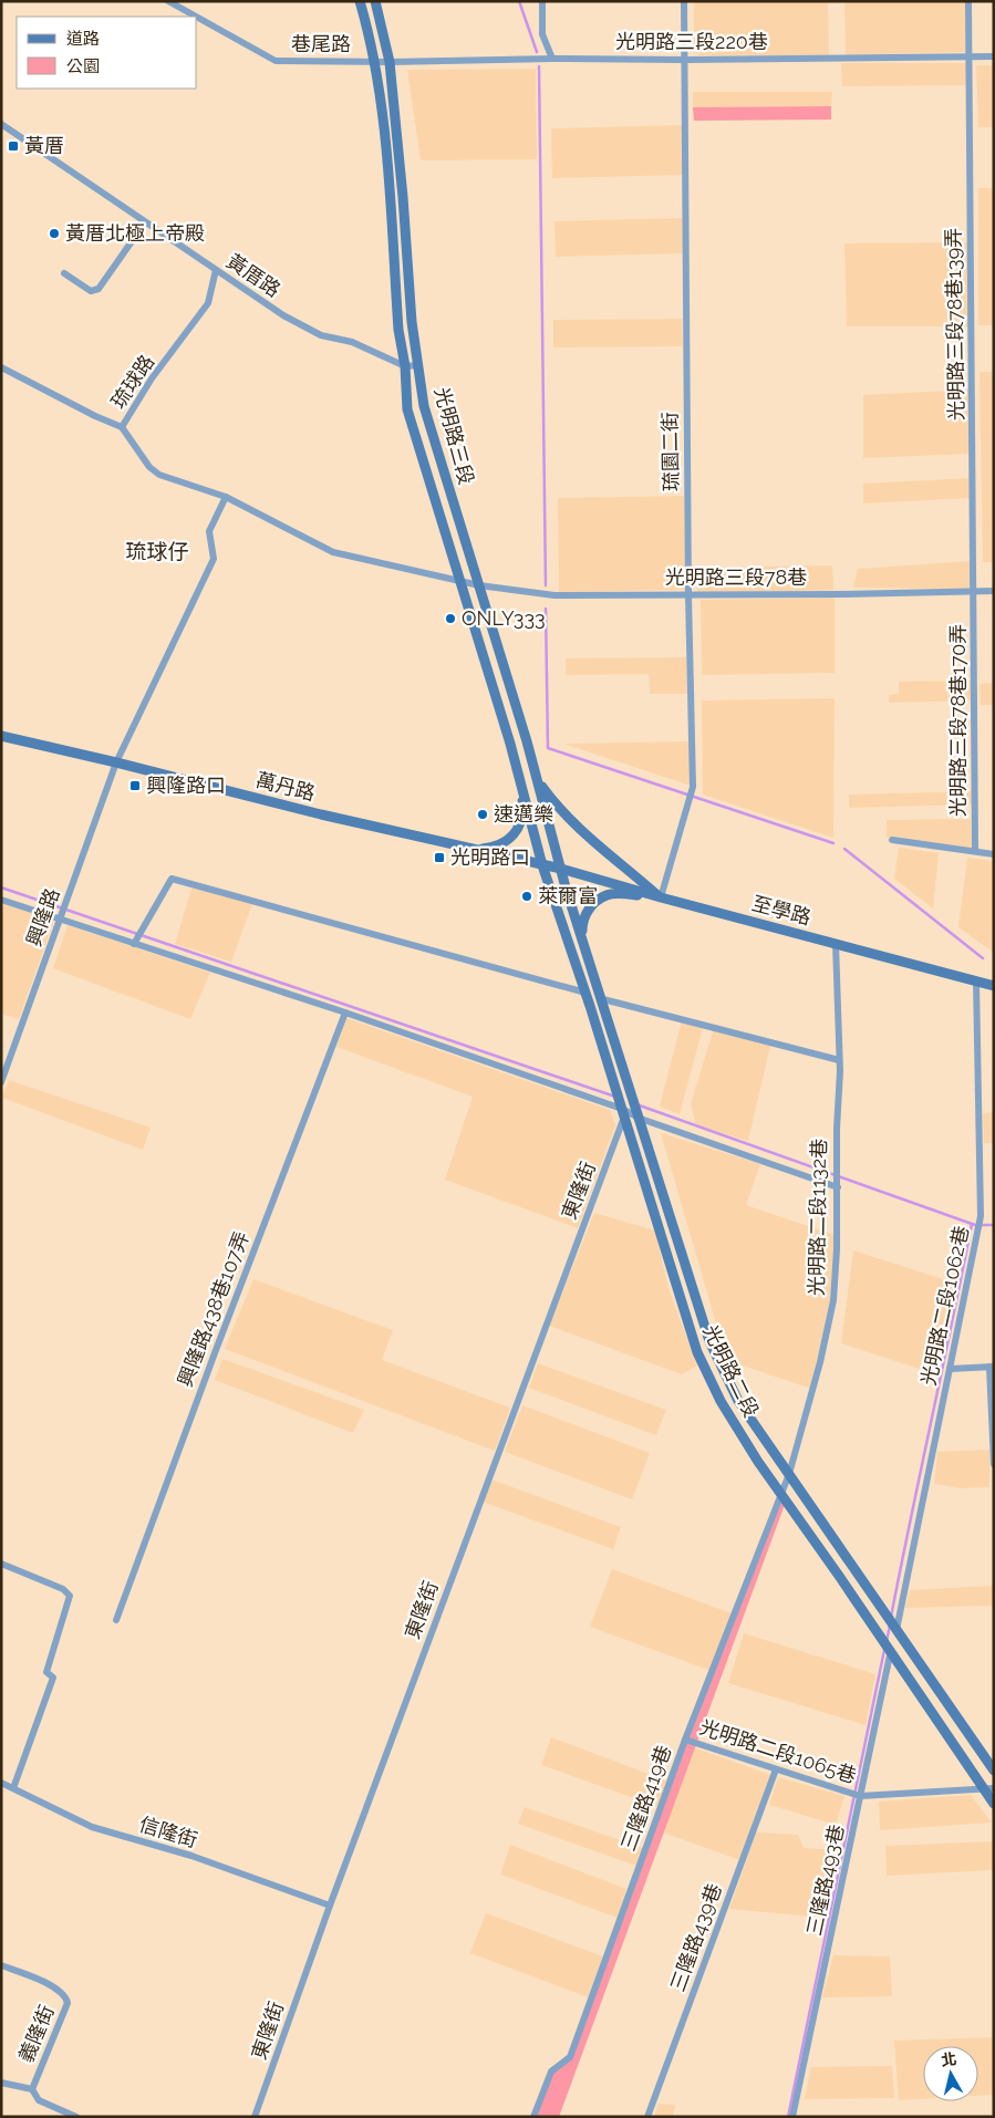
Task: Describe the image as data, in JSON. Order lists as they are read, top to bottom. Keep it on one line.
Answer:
{"streets":{"street":["光明路三段220巷","巷尾路","黃厝路","光明路三段78巷139弄","琉球路","光明路三段","琉園二街","光明路三段78巷","光明路三段78巷170弄","萬丹路","至學路","興隆路","東隆街","光明路二段1132巷","光明路二段1062巷","興隆路438巷107弄","光明路二段","光明路二段1065巷","三隆路419巷","信隆街","三隆路493巷","三隆路439巷","義隆街"]},"crossings":[["光明路三段220巷","巷尾路"],["光明路三段220巷","光明路三段78巷139弄"],["光明路三段220巷","光明路三段"],["光明路三段220巷","琉園二街"],["巷尾路","光明路三段"],["黃厝路","琉球路"],["黃厝路","光明路三段"],["光明路三段78巷139弄","光明路三段78巷"],["光明路三段78巷139弄","光明路三段78巷170弄"],["琉球路","光明路三段"],["琉球路","光明路三段78巷"],["光明路三段","光明路三段78巷"],["光明路三段","萬丹路"],["光明路三段","至學路"],["光明路三段","光明路二段"],["琉園二街","光明路三段78巷"],["琉園二街","至學路"],["光明路三段78巷","光明路三段78巷170弄"],["萬丹路","至學路"],["萬丹路","興隆路"],["萬丹路","光明路二段"],["至學路","光明路二段1132巷"],["至學路","光明路二段1062巷"],["至學路","光明路二段"],["東隆街","光明路二段"],["東隆街","信隆街"],["光明路二段1132巷","光明路二段"],["光明路二段1132巷","三隆路419巷"],["光明路二段1062巷","光明路二段"],["光明路二段","光明路二段1065巷"],["光明路二段","三隆路419巷"],["光明路二段","三隆路493巷"],["光明路二段1065巷","三隆路419巷"],["光明路二段1065巷","三隆路493巷"],["光明路二段1065巷","三隆路439巷"]],"districts":["琉球仔"],"places":{"transit":["黃厝","興隆路口","光明路口"],"other":["黃厝北極上帝殿","ONLY333","速邁樂","萊爾富"]},"legend":["道路","公園"],"north":"top"}
